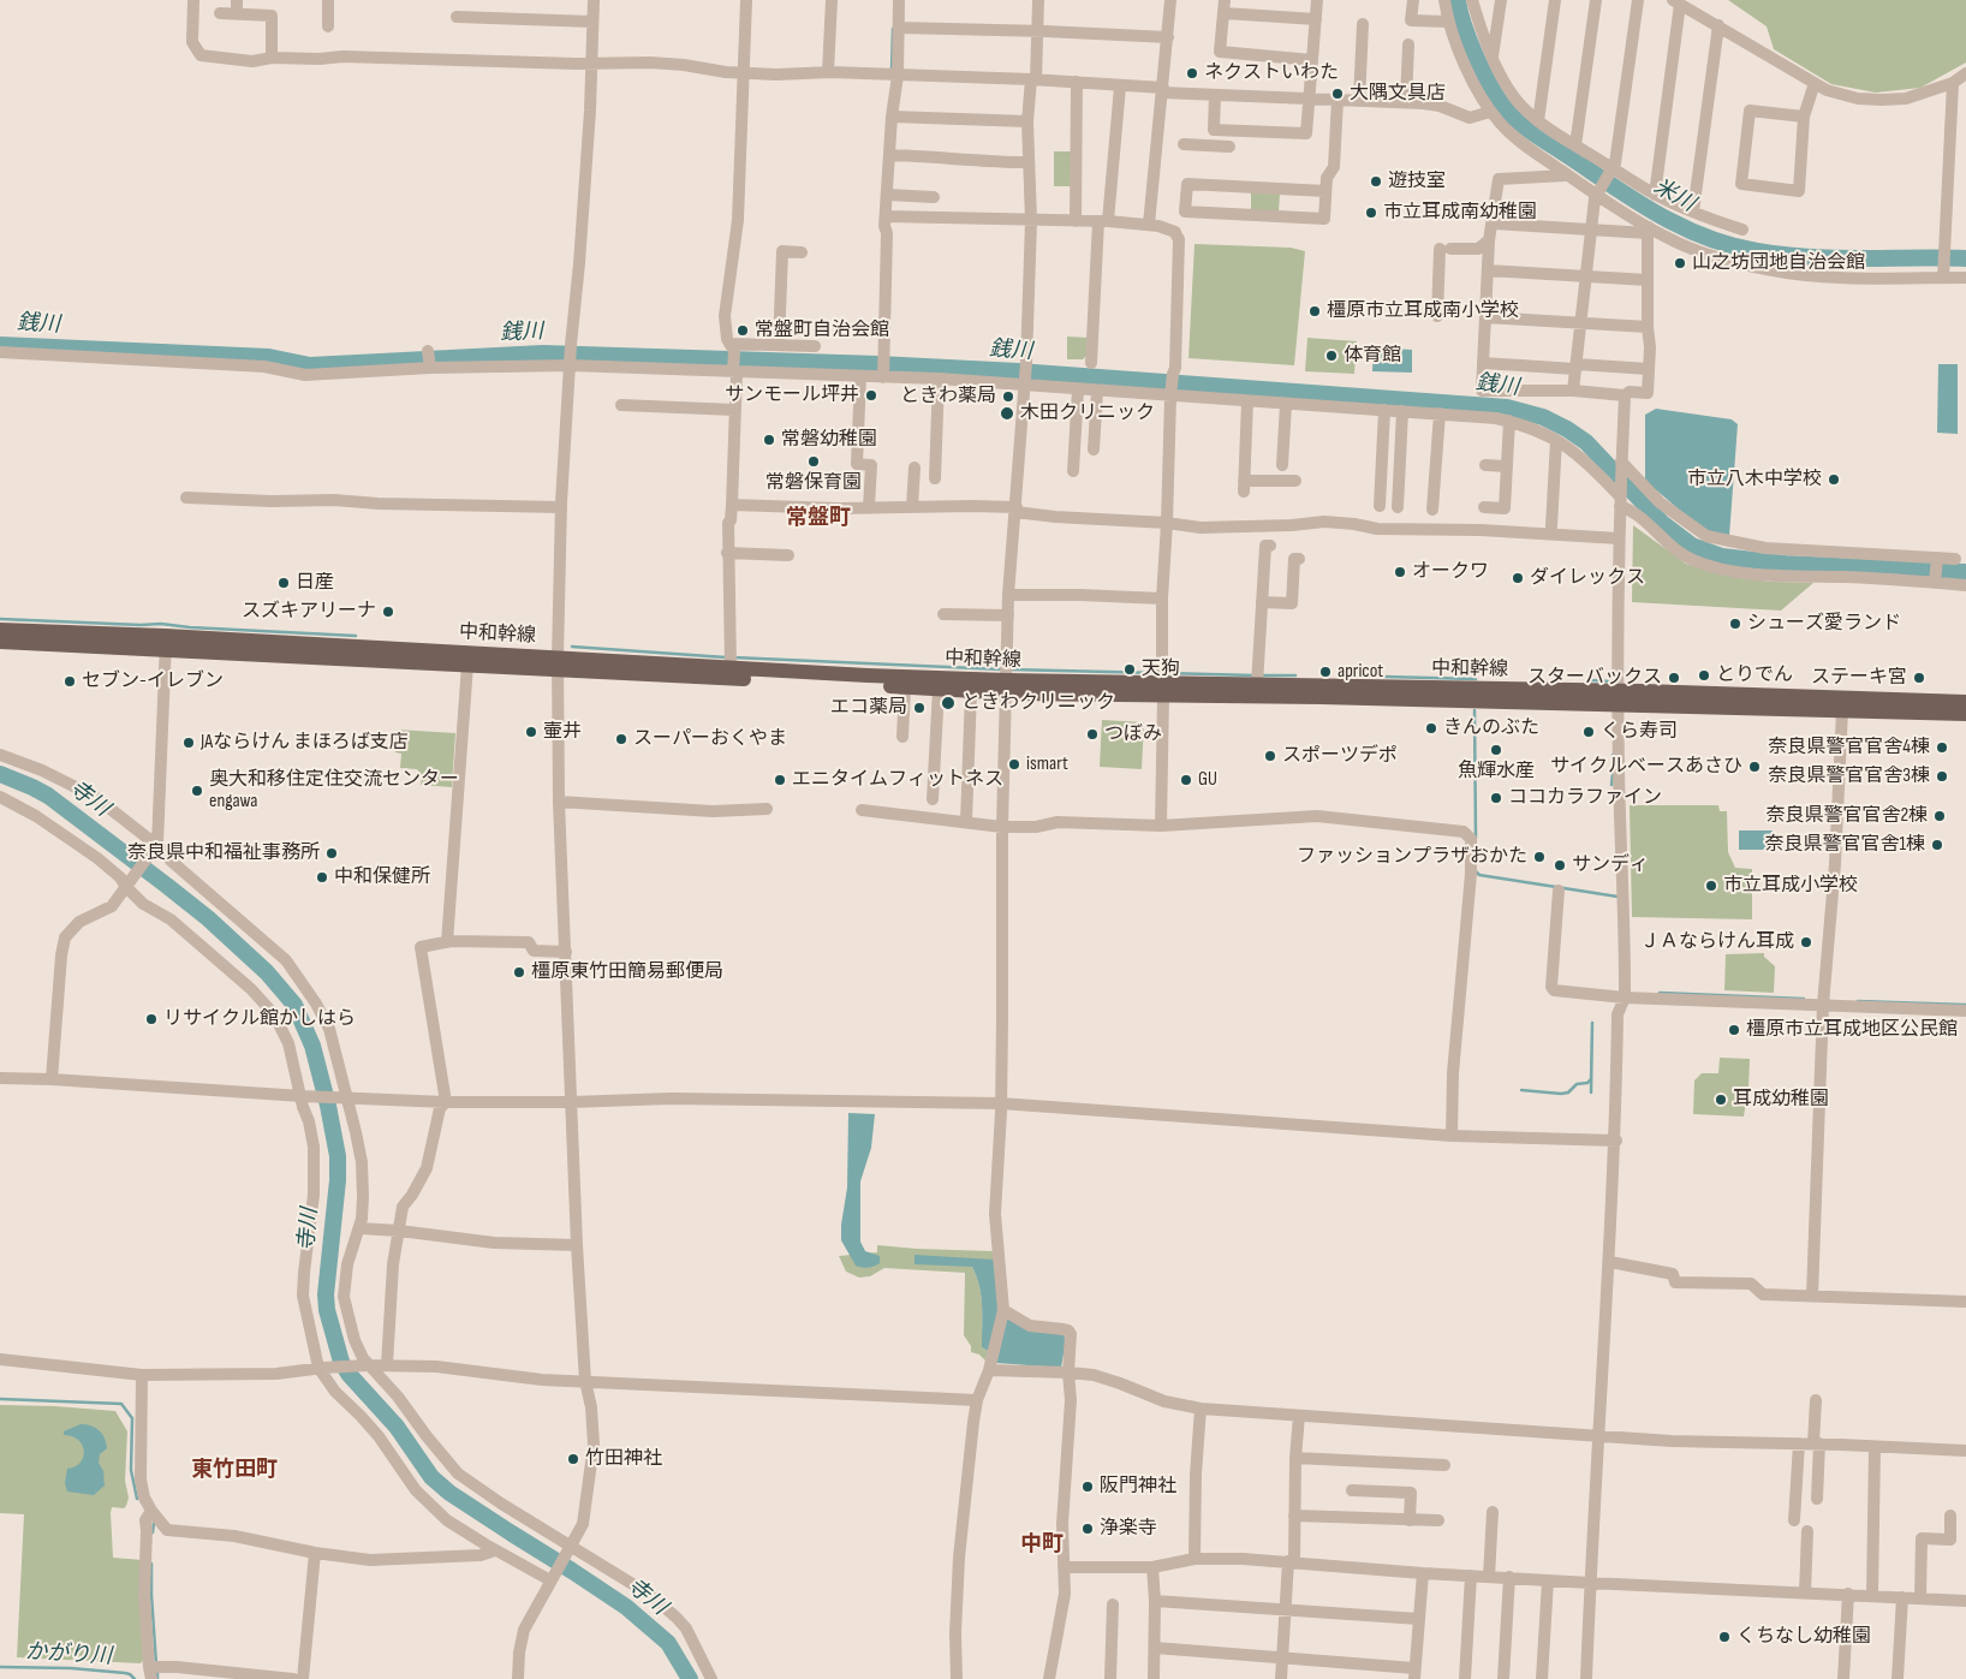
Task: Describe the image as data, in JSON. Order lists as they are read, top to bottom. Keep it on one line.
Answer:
{"streets":{"main road":["中和幹線"]},"districts":["常盤町","東竹田町","中町"],"water":["米川","銭川","寺川","かがり川"],"places":["ネクストいわた","大隅文具店","遊技室","市立耳成南幼稚園","山之坊団地自治会館","橿原市立耳成南小学校","常盤町自治会館","体育館","サンモール坪井","ときわ薬局","木田クリニック","常磐幼稚園","常磐保育園","市立八木中学校","オークワ","ダイレックス","日産","スズキアリーナ","シューズ愛ランド","天狗","apricot","とりでん","スターバックス","ステーキ宮","セブン-イレブン","ときわクリニック","エコ薬局","きんのぶた","壷井","くら寿司","つぼみ","スーパーおくやま","JAならけん まほろば支店","奈良県警官官舎4棟","魚輝水産","スポーツデポ","ismart","サイクルベースあさひ","奈良県警官官舎3棟","エニタイムフィットネス","GU","奥大和移住定住交流センター engawa","ココカラファイン","奈良県警官官舎2棟","奈良県警官官舎1棟","奈良県中和福祉事務所","ファッションプラザおかた","サンディ","中和保健所","市立耳成小学校","ＪＡならけん耳成","橿原東竹田簡易郵便局","リサイクル館かしはら","橿原市立耳成地区公民館","耳成幼稚園","竹田神社","阪門神社","浄楽寺","くちなし幼稚園"]}
